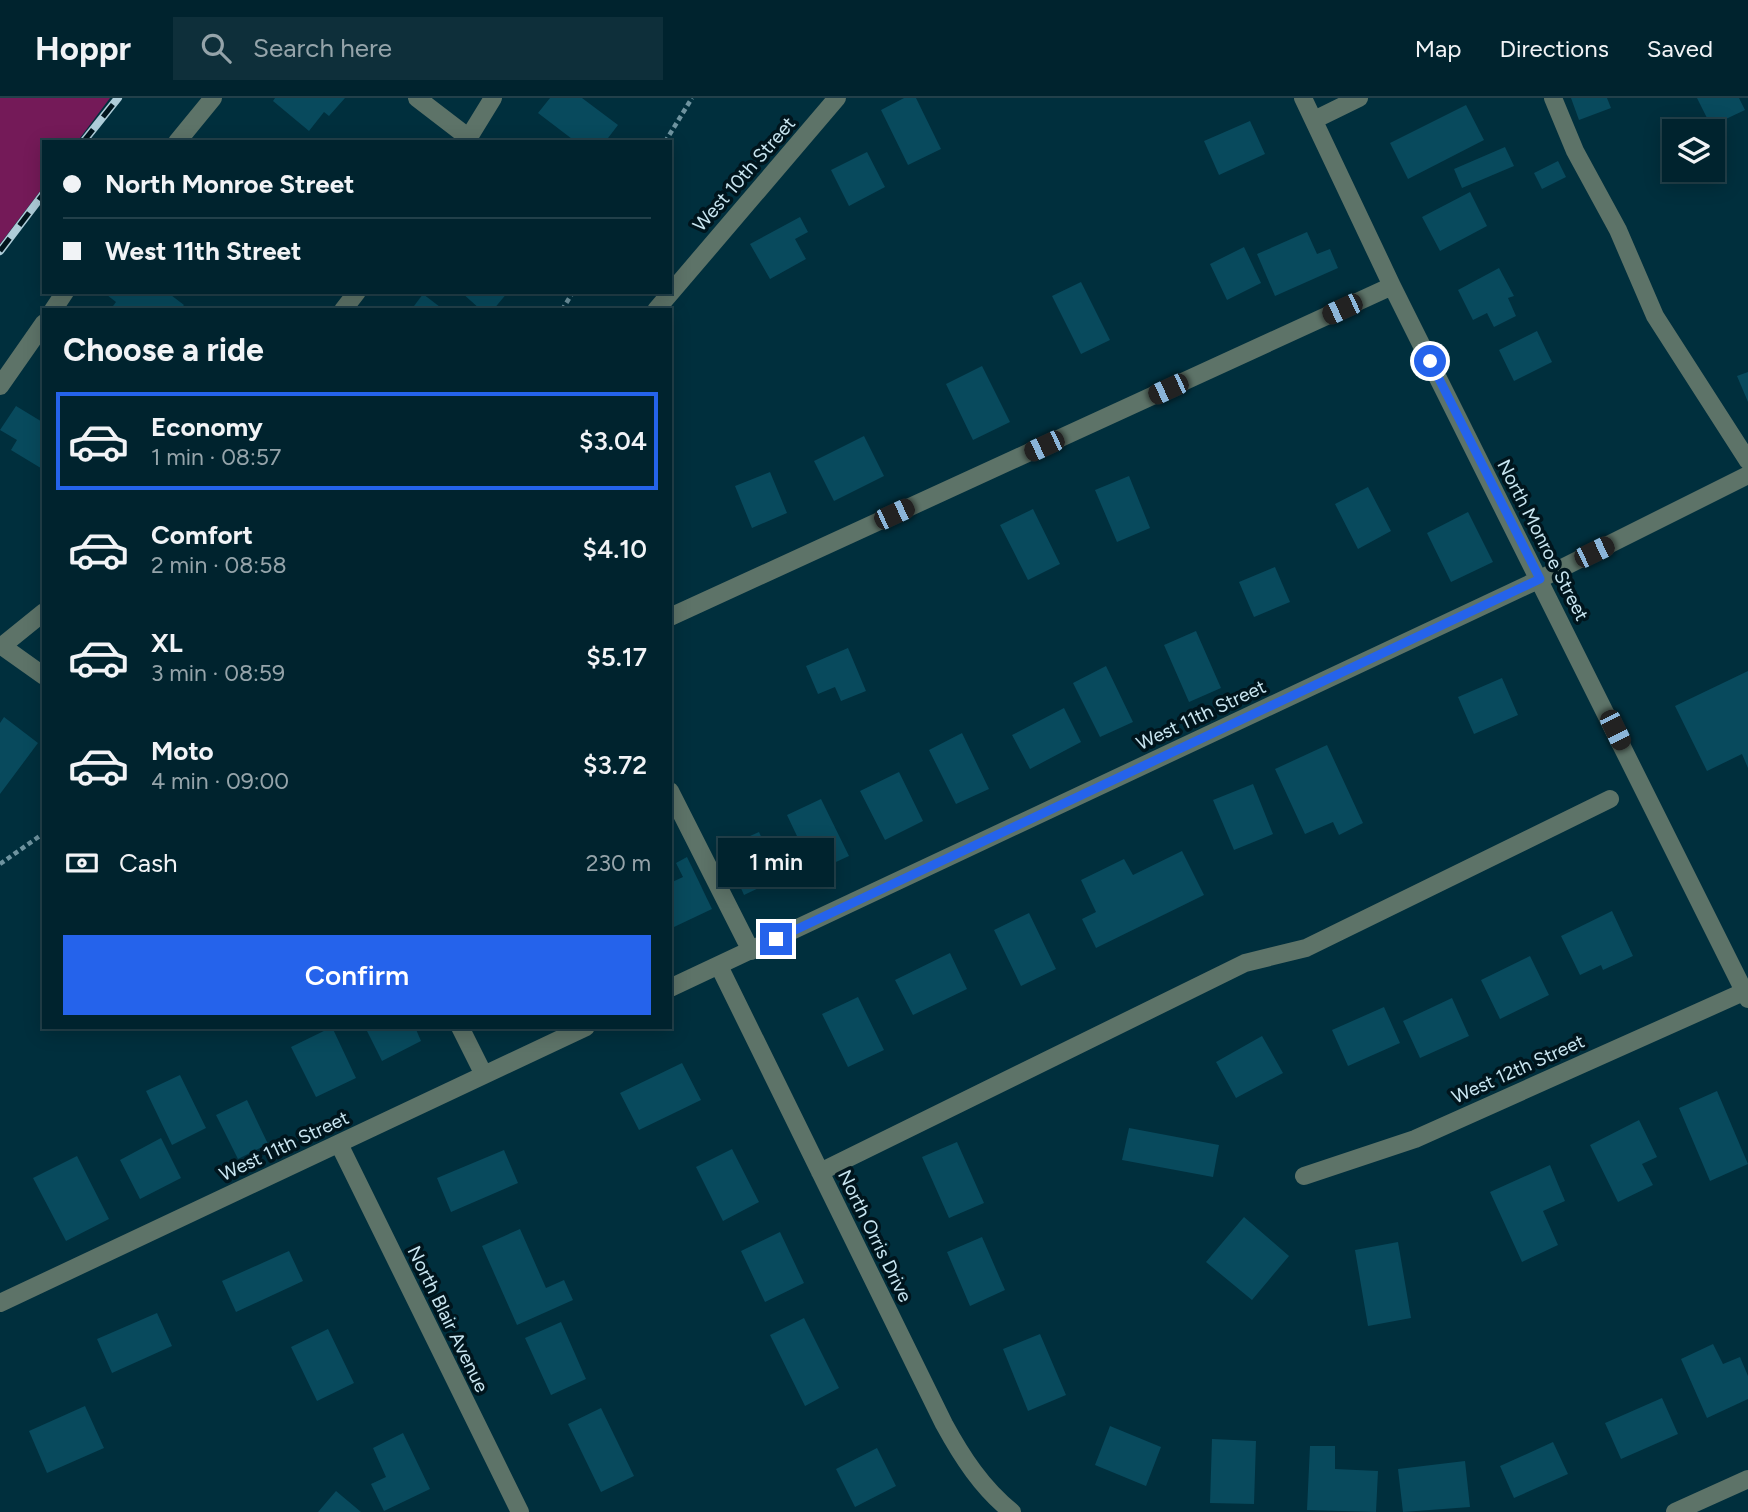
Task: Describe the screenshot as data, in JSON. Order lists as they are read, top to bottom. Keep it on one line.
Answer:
{"streets":{"street":["West 10th Street","North Monroe Street","West 11th Street","West 12th Street","North Orris Drive","North Blair Avenue"]},"crossings":[["North Monroe Street","West 11th Street"],["North Monroe Street","West 12th Street"],["West 11th Street","North Orris Drive"],["West 11th Street","North Blair Avenue"]],"page":{"header":"Hoppr","search":"Search here","nav":["Map","Directions","Saved"],"banner":["North Monroe Street","West 11th Street"],"heading":"Choose a ride","list":[{"name":"Economy","note":"1 min · 08:57","value":"$3.04"},{"name":"Comfort","note":"2 min · 08:58","value":"$4.10"},{"name":"XL","note":"3 min · 08:59","value":"$5.17"},{"name":"Moto","note":"4 min · 09:00","value":"$3.72"}],"pay":["Cash","230 m"],"bubble":"1 min","buttons":"Confirm"}}
